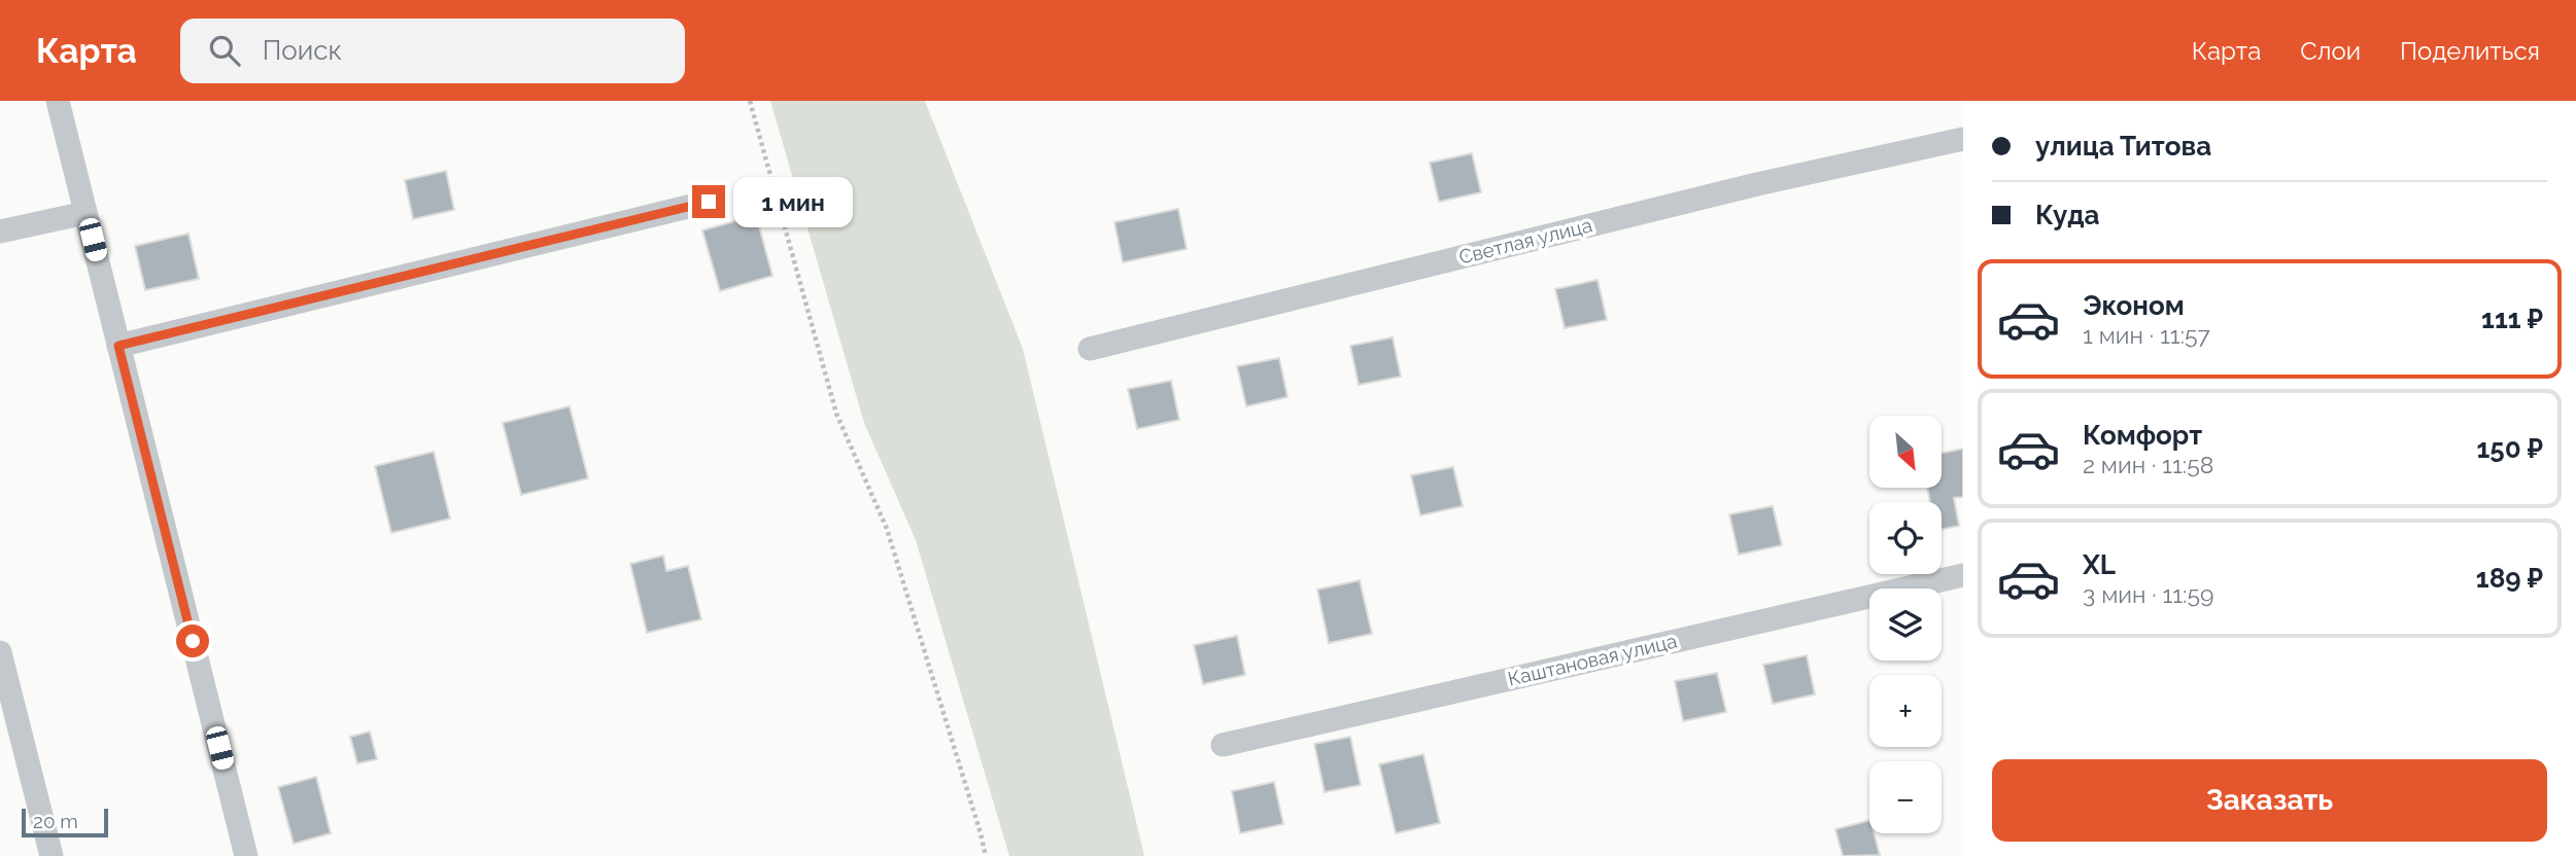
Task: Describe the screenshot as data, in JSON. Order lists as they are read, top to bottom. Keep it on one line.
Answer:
{"streets":{"street":["Светлая улица","Каштановая улица"]},"scale_bar":"20 m","north":"bottom right","page":{"header":"Карта","search":"Поиск","nav":["Карта","Слои","Поделиться"],"banner":["улица Титова","Куда"],"bubble":"1 мин","list":[{"name":"Эконом","note":"1 мин · 11:57","value":"111 ₽"},{"name":"Комфорт","note":"2 мин · 11:58","value":"150 ₽"},{"name":"XL","note":"3 мин · 11:59","value":"189 ₽"}],"map_buttons":["+","−"],"buttons":"Заказать","scale":"20 m"}}
